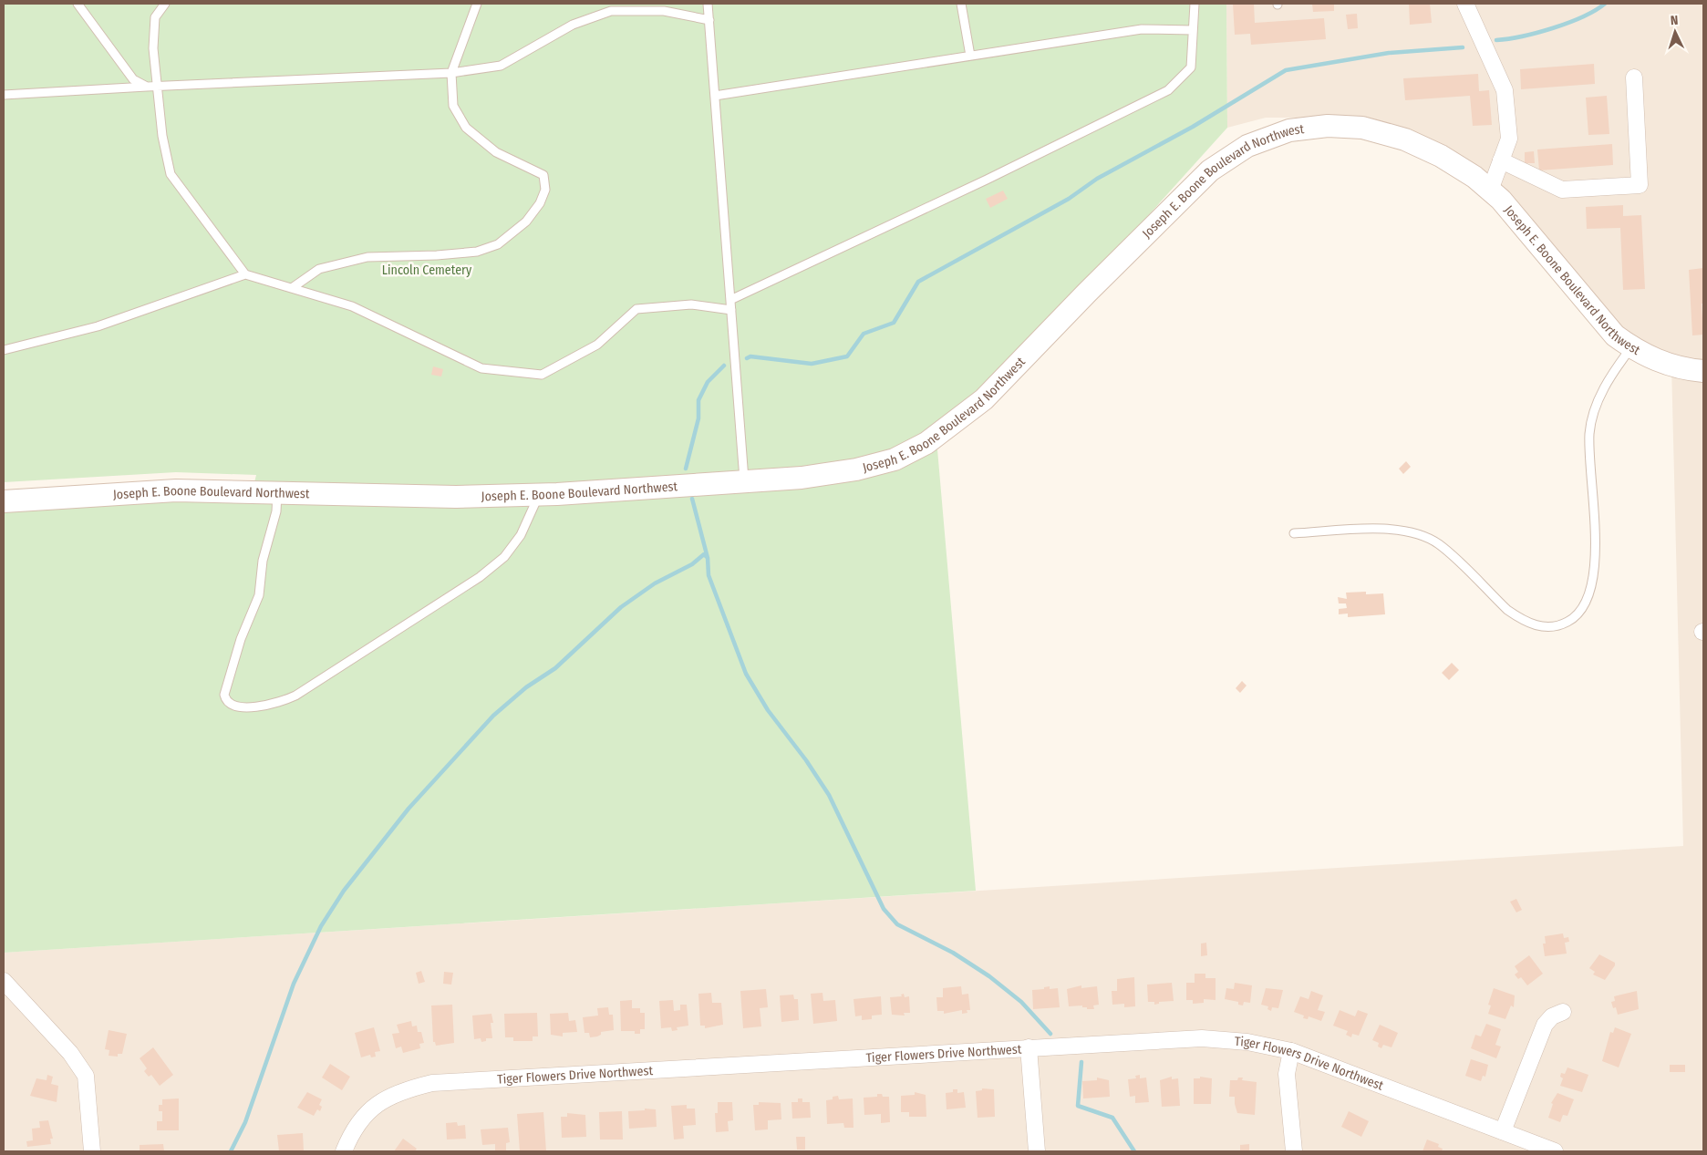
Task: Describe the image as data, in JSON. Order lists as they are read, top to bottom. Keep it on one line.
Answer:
{"streets":{"main road":["Joseph E. Boone Boulevard Northwest"],"street":["Tiger Flowers Drive Northwest"]},"parks":["Lincoln Cemetery"],"north":"top"}
